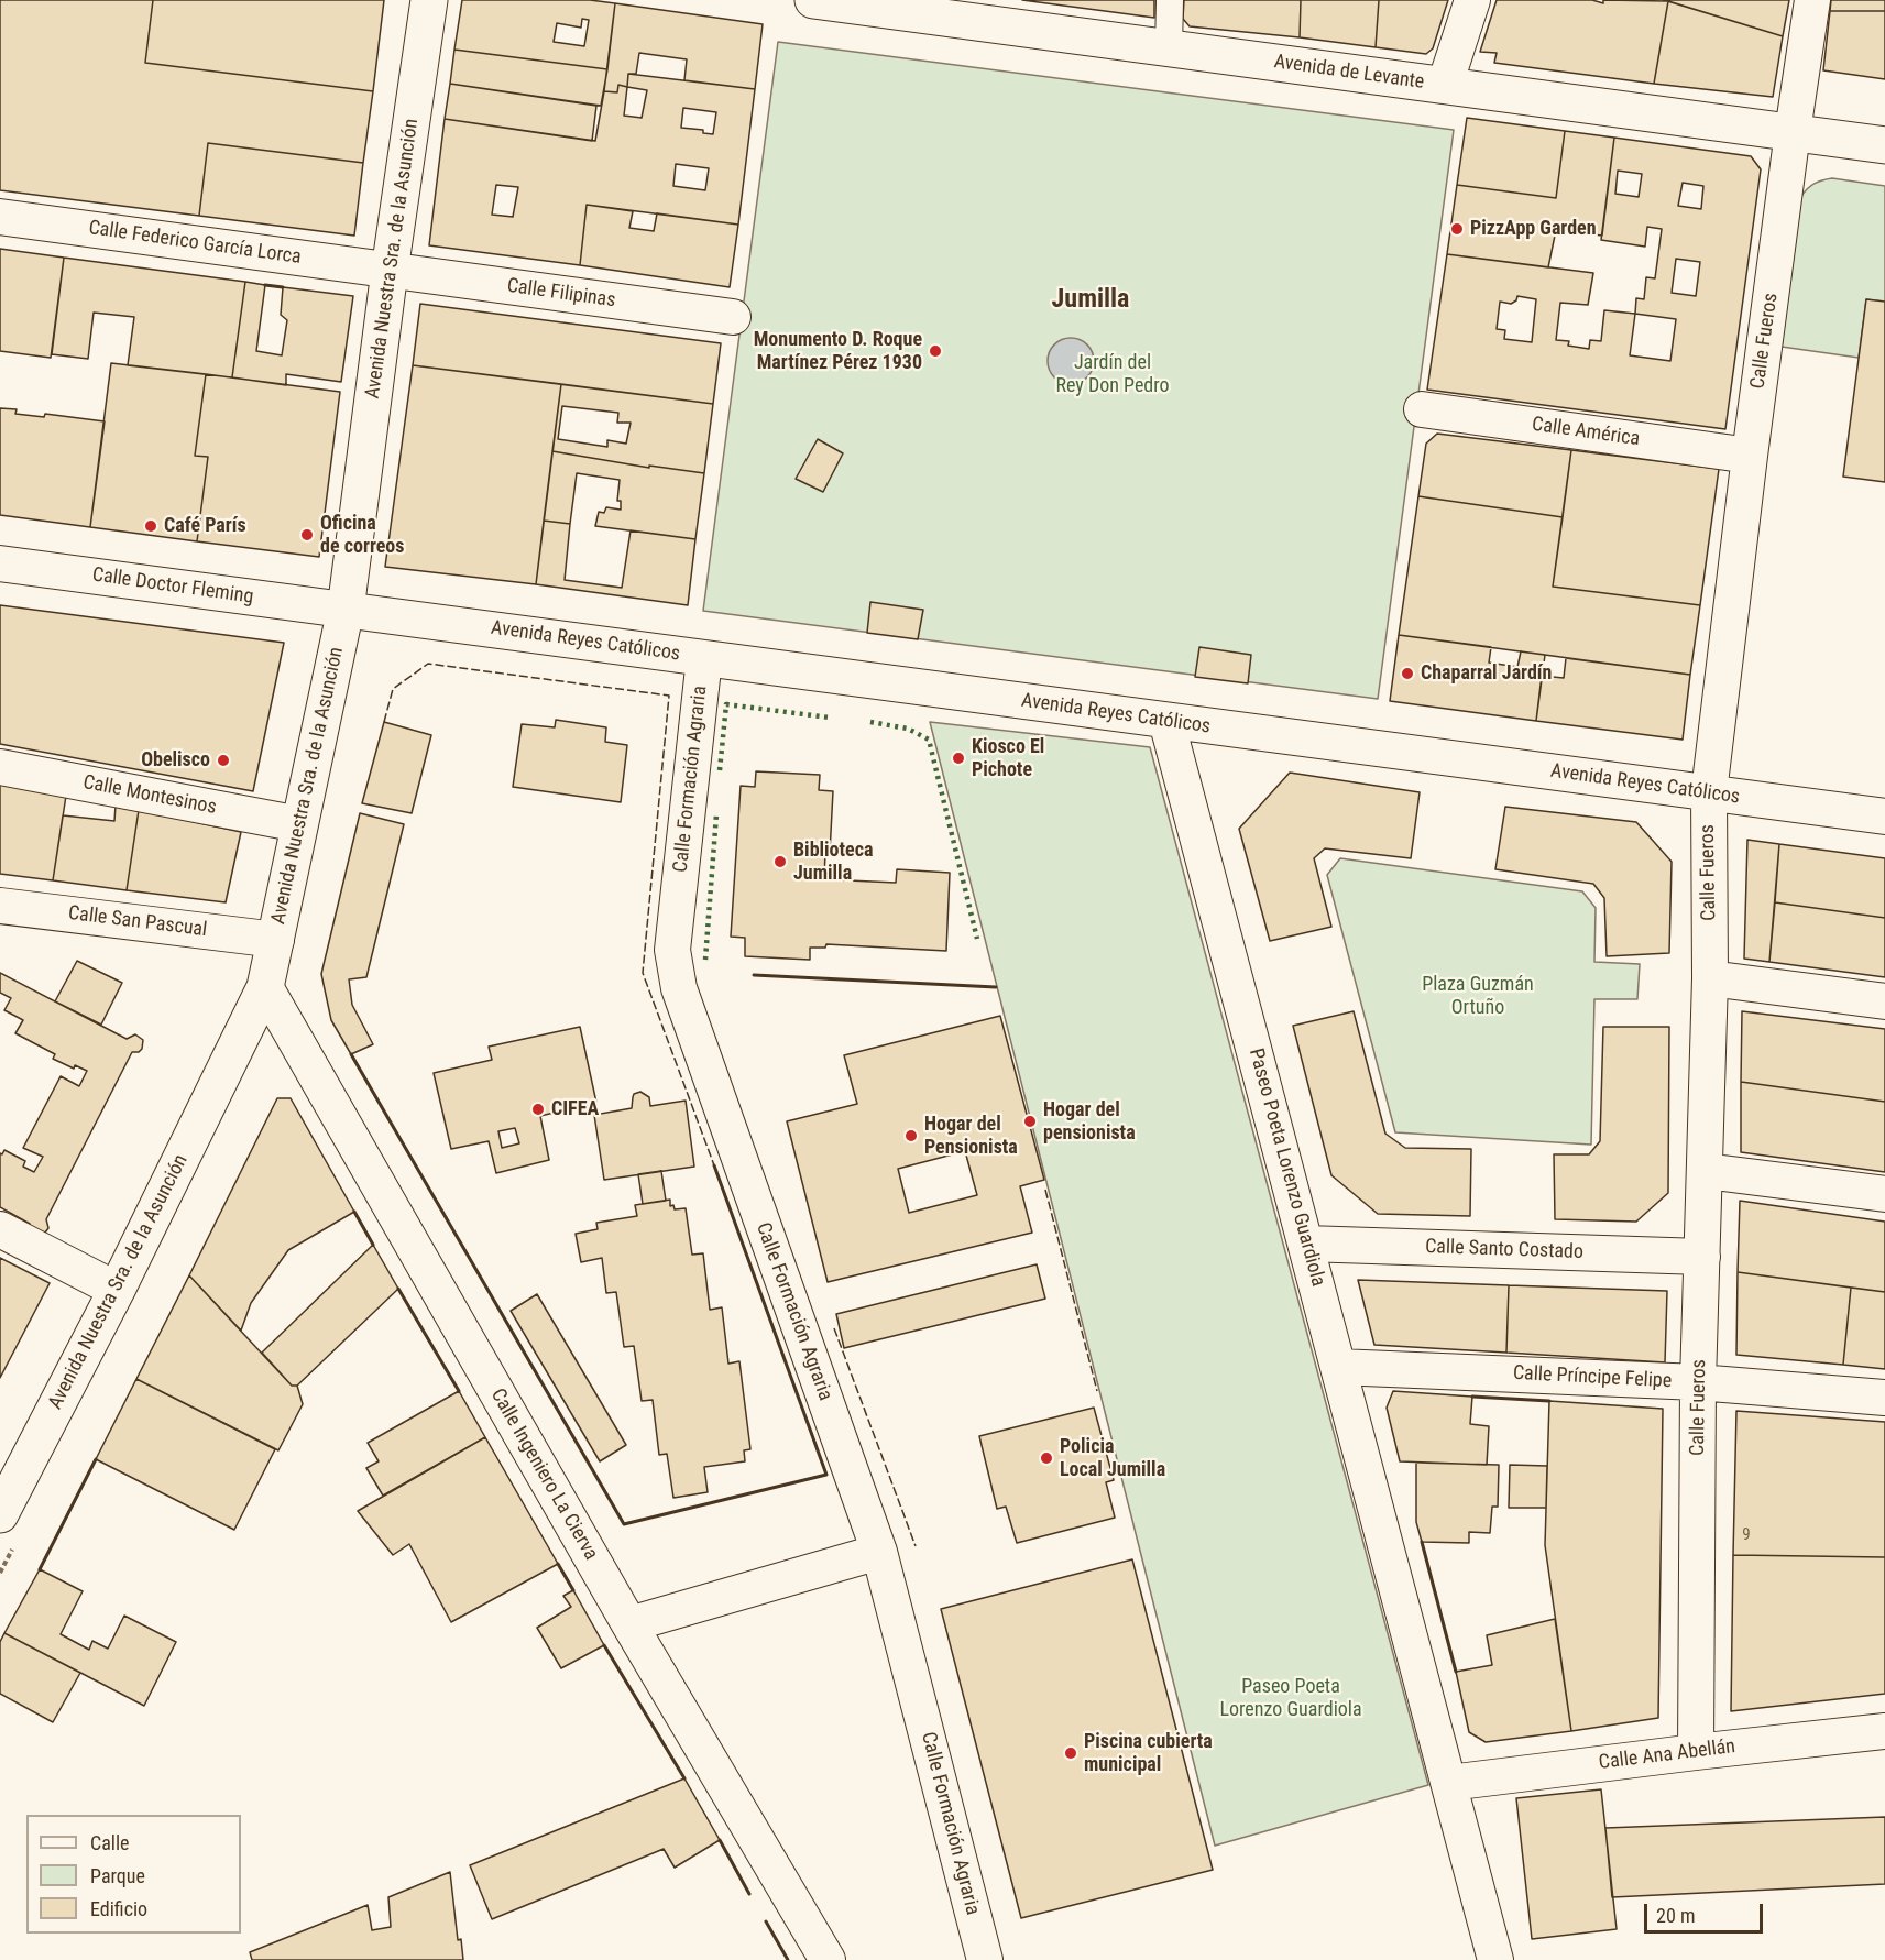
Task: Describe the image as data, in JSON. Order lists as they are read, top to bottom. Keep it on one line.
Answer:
{"streets":{"main road":["Avenida de Levante","Avenida Nuestra Sra. de la Asunción"],"street":["Calle Federico García Lorca","Calle Filipinas","Calle Fueros","Calle América","Calle Doctor Fleming","Avenida Reyes Católicos","Calle Formación Agraria","Calle Montesinos","Calle San Pascual","Paseo Poeta Lorenzo Guardiola","Calle Santo Costado","Calle Príncipe Felipe","Calle Ingeniero La Cierva","Calle Ana Abellán"]},"crossings":[["Avenida de Levante","Calle Fueros"],["Calle Federico García Lorca","Avenida Nuestra Sra. de la Asunción"],["Calle Federico García Lorca","Calle Filipinas"],["Avenida Nuestra Sra. de la Asunción","Calle Filipinas"],["Avenida Nuestra Sra. de la Asunción","Calle Doctor Fleming"],["Avenida Nuestra Sra. de la Asunción","Avenida Reyes Católicos"],["Avenida Nuestra Sra. de la Asunción","Calle Montesinos"],["Avenida Nuestra Sra. de la Asunción","Calle San Pascual"],["Avenida Nuestra Sra. de la Asunción","Calle Ingeniero La Cierva"],["Calle Fueros","Calle América"],["Calle Fueros","Avenida Reyes Católicos"],["Calle Fueros","Calle Santo Costado"],["Calle Fueros","Calle Príncipe Felipe"],["Calle Fueros","Calle Ana Abellán"],["Calle Doctor Fleming","Avenida Reyes Católicos"],["Avenida Reyes Católicos","Calle Formación Agraria"],["Avenida Reyes Católicos","Paseo Poeta Lorenzo Guardiola"],["Paseo Poeta Lorenzo Guardiola","Calle Santo Costado"],["Paseo Poeta Lorenzo Guardiola","Calle Príncipe Felipe"],["Paseo Poeta Lorenzo Guardiola","Calle Ana Abellán"]],"districts":["Jumilla"],"parks":["Jardín del Rey Don Pedro","Plaza Guzmán Ortuño","Paseo Poeta Lorenzo Guardiola"],"places":["PizzApp Garden","Monumento D. Roque Martínez Pérez 1930","Café París","Oficina de correos","Chaparral Jardín","Kiosco El Pichote","Obelisco","Biblioteca Jumilla","CIFEA","Hogar del pensionista","Hogar del Pensionista","Policia Local Jumilla","Piscina cubierta municipal"],"house_numbers":["9"],"legend":["Calle","Parque","Edificio"],"scale_bar":"20 m"}
